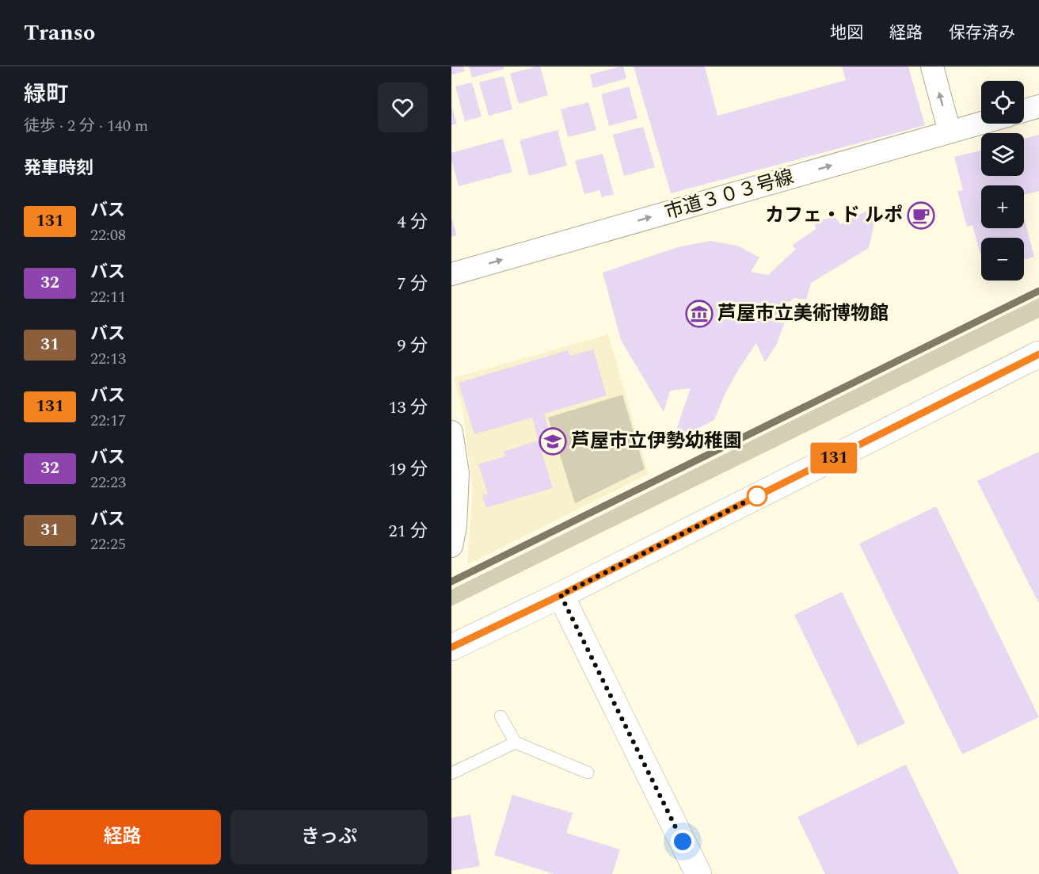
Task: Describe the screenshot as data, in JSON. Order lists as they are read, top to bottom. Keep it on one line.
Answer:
{"streets":{"street":["市道３０３号線"]},"one_way":["市道３０３号線"],"places":{"cafe":["カフェ・ド ルポ"],"museum":["芦屋市立美術博物館"],"school or university":["芦屋市立伊勢幼稚園"]},"lines":["bus line 131"],"page":{"header":"Transo","nav":["地図","経路","保存済み"],"heading":[["緑町","徒歩 · 2 分 · 140 m"],"発車時刻"],"on_map":"131","map_buttons":["+","−"],"list":[{"mark":"131","name":"バス","note":"22:08","value":"4 分"},{"mark":"32","name":"バス","note":"22:11","value":"7 分"},{"mark":"31","name":"バス","note":"22:13","value":"9 分"},{"mark":"131","name":"バス","note":"22:17","value":"13 分"},{"mark":"32","name":"バス","note":"22:23","value":"19 分"},{"mark":"31","name":"バス","note":"22:25","value":"21 分"}],"buttons":["経路","きっぷ"]}}
